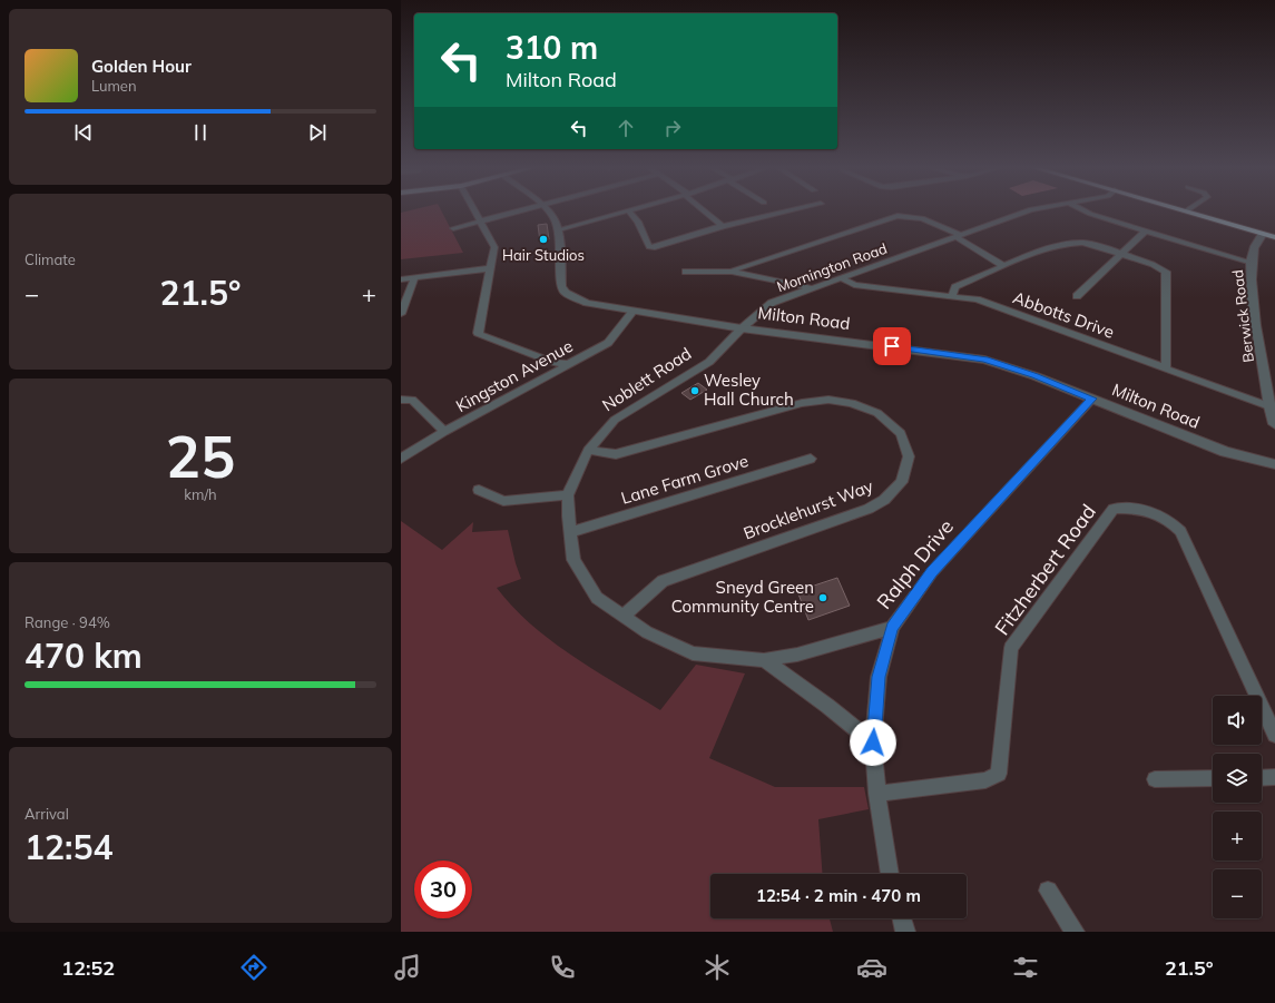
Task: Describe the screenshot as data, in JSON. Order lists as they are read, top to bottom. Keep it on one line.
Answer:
{"streets":{"street":["Mornington Road","Abbotts Drive","Berwick Road","Milton Road","Kingston Avenue","Noblett Road","Lane Farm Grove","Brocklehurst Way","Ralph Drive","Fitzherbert Road"]},"crossings":[["Mornington Road","Abbotts Drive"],["Mornington Road","Milton Road"],["Mornington Road","Noblett Road"],["Abbotts Drive","Berwick Road"],["Milton Road","Kingston Avenue"],["Milton Road","Noblett Road"],["Milton Road","Ralph Drive"],["Noblett Road","Lane Farm Grove"],["Noblett Road","Brocklehurst Way"],["Noblett Road","Ralph Drive"],["Ralph Drive","Fitzherbert Road"]],"places":["Hair Studios","Wesley Hall Church","Sneyd Green Community Centre"],"page":{"turn":["310 m","Milton Road"],"song":["Golden Hour","Lumen"],"tile":["Climate",["25","km/h"],["Range · 94%","470 km"],["Arrival","12:54"]],"heat":["−","21.5°","+"],"map_buttons":["+","−"],"limit":"30","trip":"12:54 · 2 min · 470 m","tabs":["12:52","21.5°"]}}
